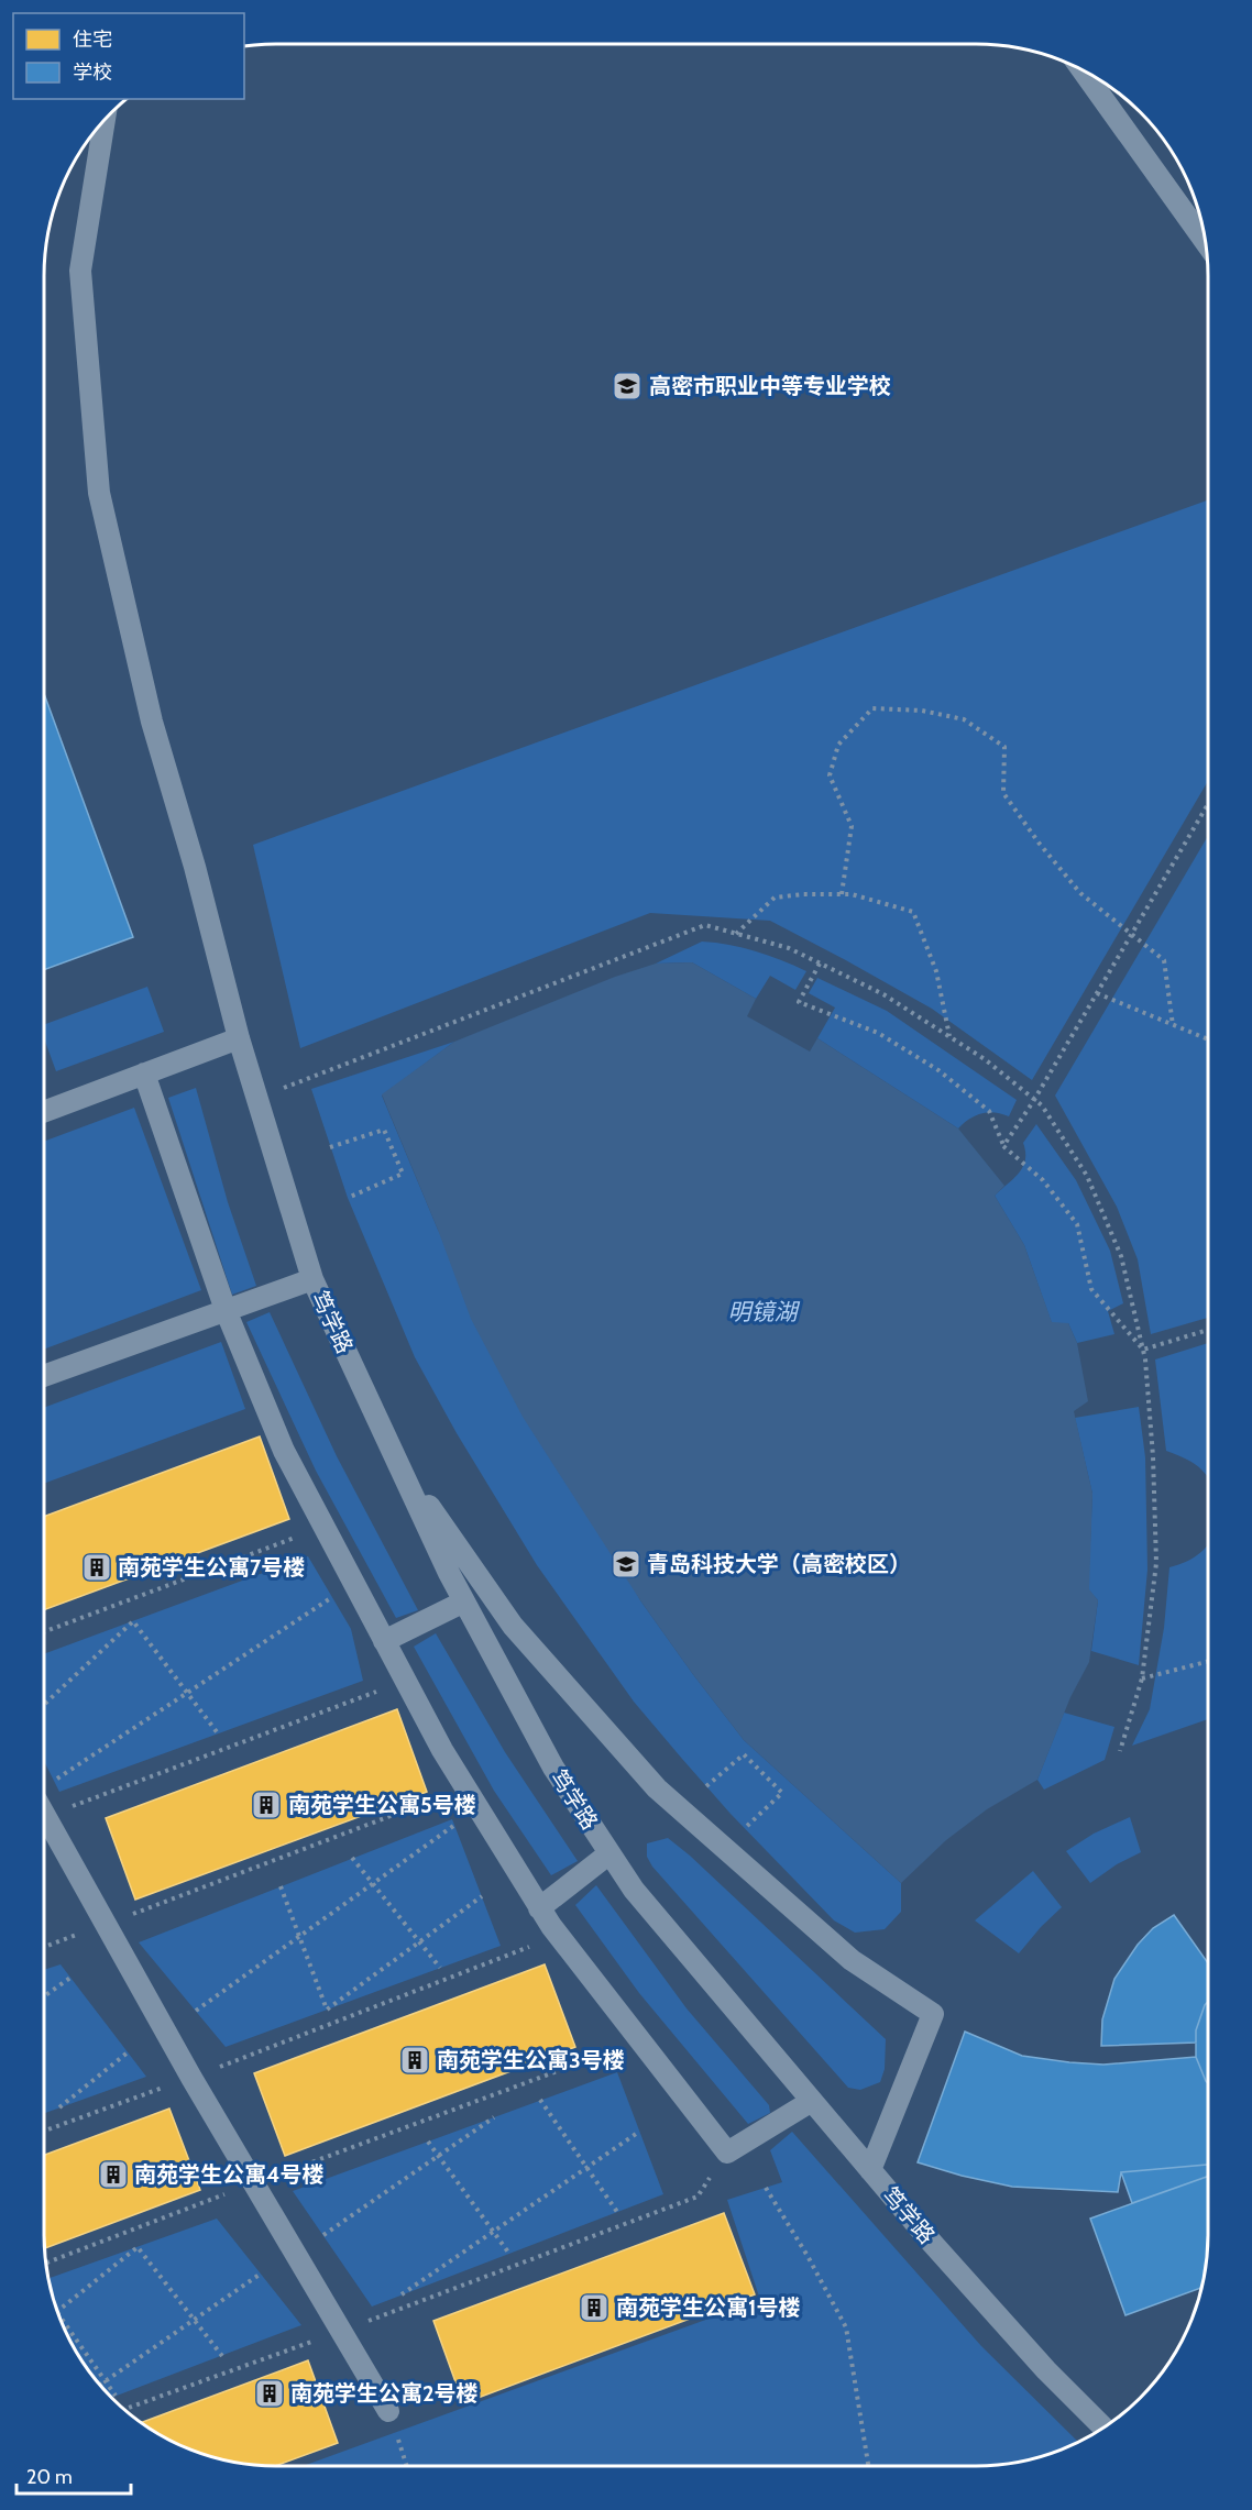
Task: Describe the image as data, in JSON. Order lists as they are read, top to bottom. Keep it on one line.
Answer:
{"streets":{"lane":["笃学路"]},"water":["明镜湖"],"places":{"school or university":["高密市职业中等专业学校","青岛科技大学（高密校区）"],"building":["南苑学生公寓7号楼","南苑学生公寓5号楼","南苑学生公寓3号楼","南苑学生公寓4号楼","南苑学生公寓1号楼","南苑学生公寓2号楼"]},"legend":["住宅","学校"],"scale_bar":"20 m"}
